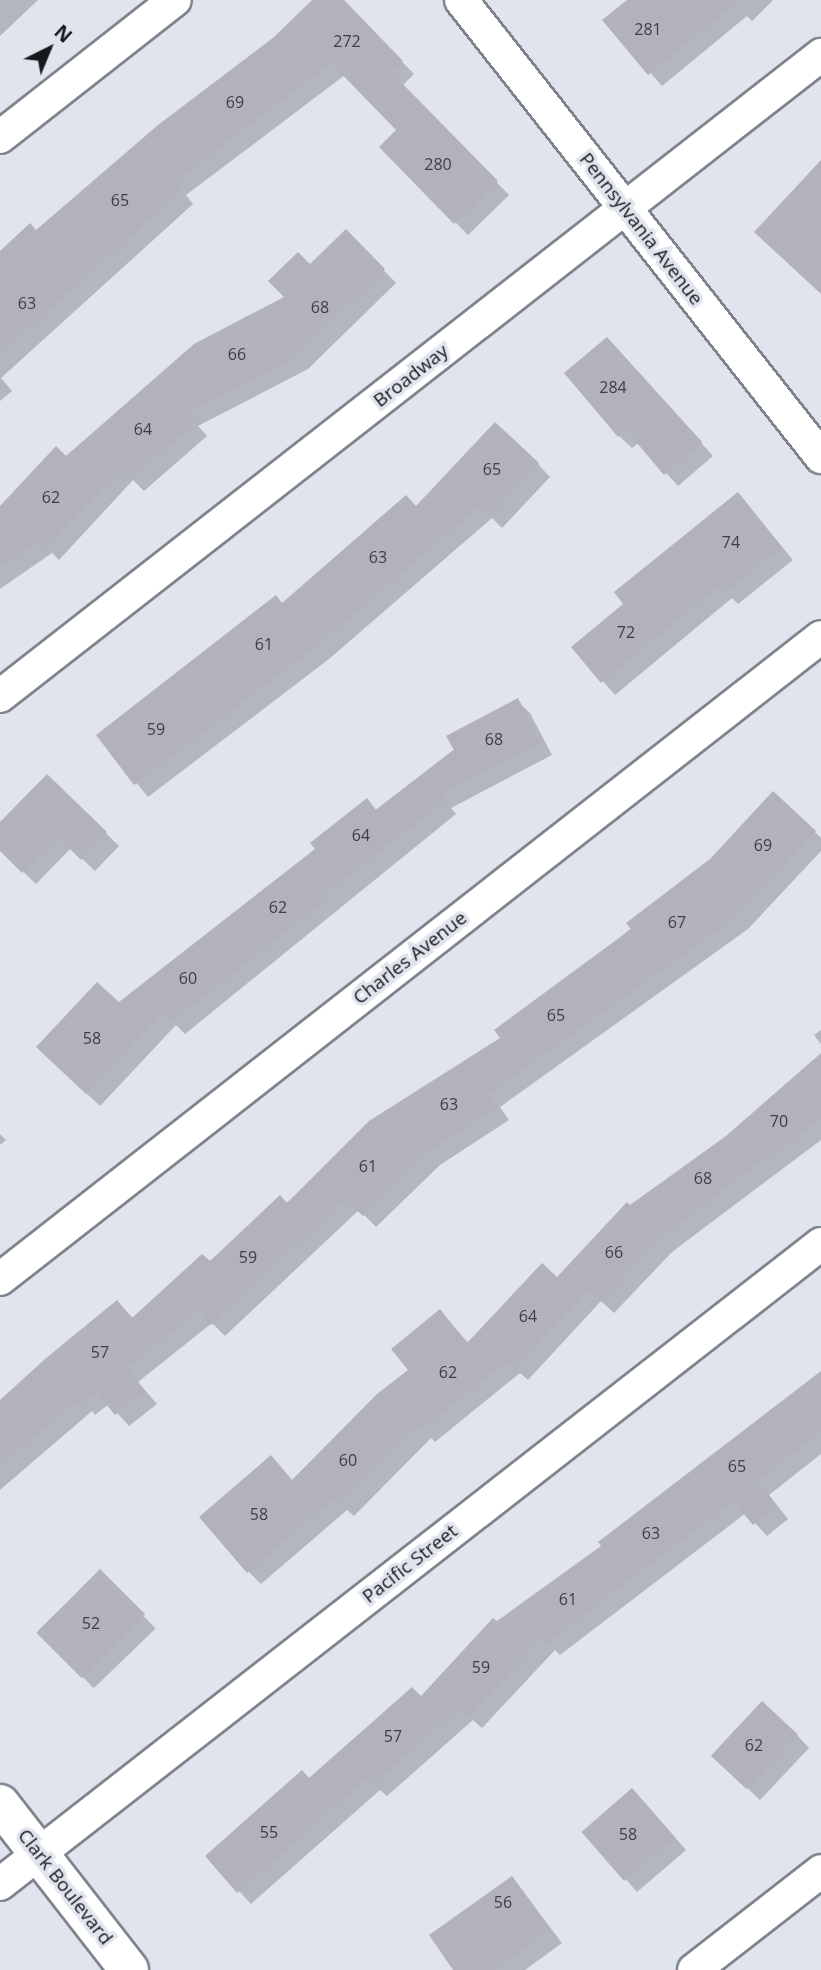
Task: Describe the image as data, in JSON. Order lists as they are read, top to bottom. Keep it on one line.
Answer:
{"streets":{"street":["Pennsylvania Avenue","Broadway","Charles Avenue","Pacific Street","Clark Boulevard"]},"crossings":[["Pennsylvania Avenue","Broadway"],["Pacific Street","Clark Boulevard"]],"house_numbers":["281","272","69","280","65","63","68","66","284","64","65","62","74","63","72","61","59","68","64","69","62","67","60","65","58","63","70","61","68","66","59","64","57","62","60","65","58","63","61","52","59","57","62","55","58","56"],"north":"top right"}
